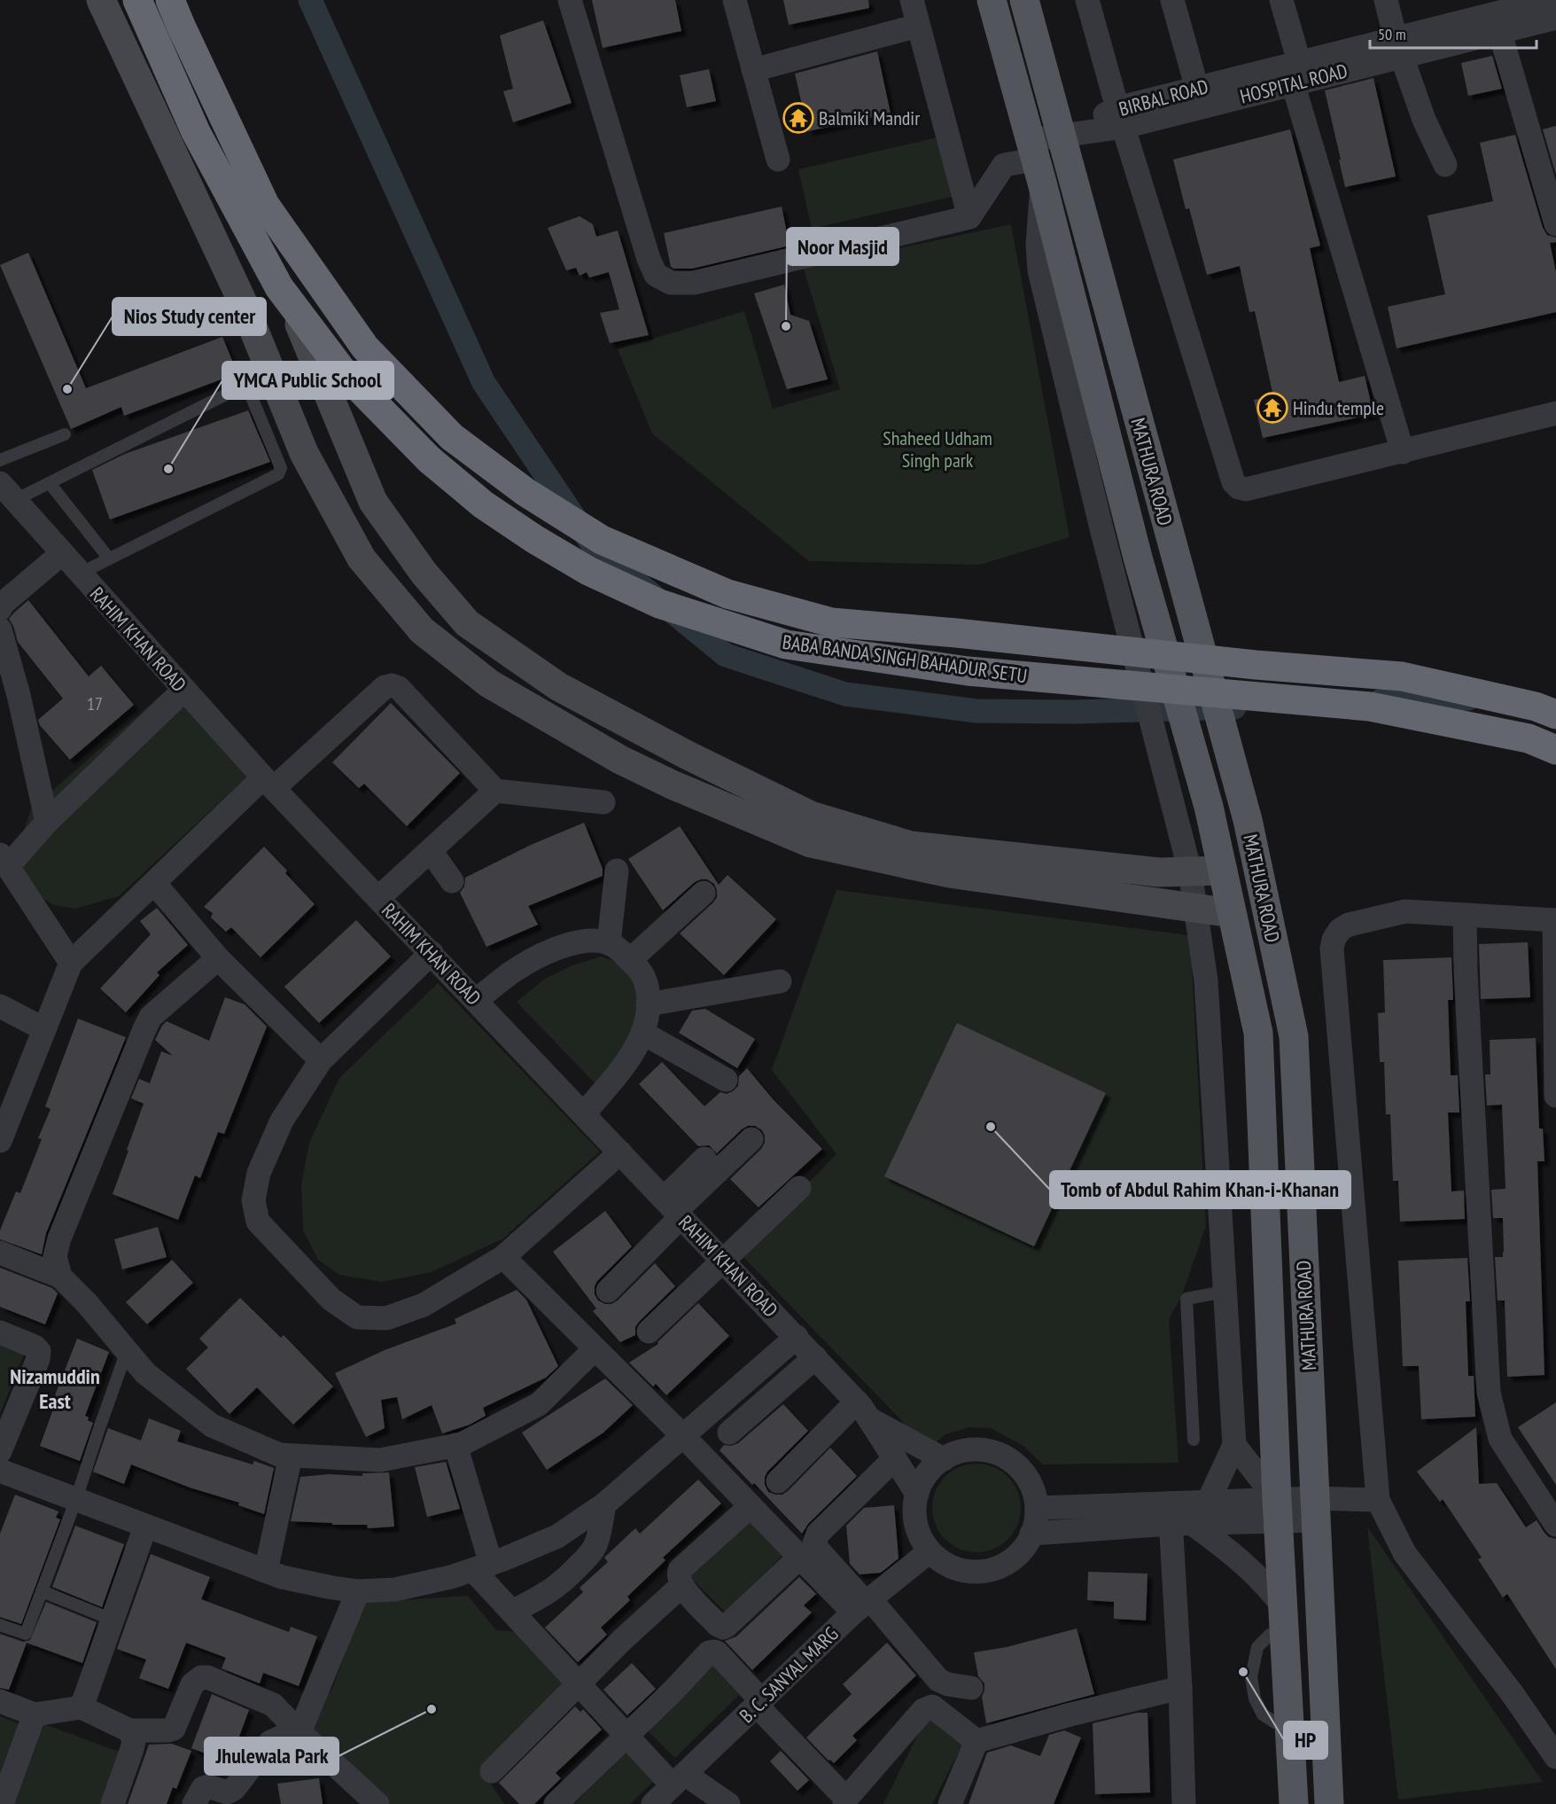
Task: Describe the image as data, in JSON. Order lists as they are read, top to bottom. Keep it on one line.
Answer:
{"streets":{"highway":["BABA BANDA SINGH BAHADUR SETU"],"main road":["MATHURA ROAD"],"street":["HOSPITAL ROAD","BIRBAL ROAD","RAHIM KHAN ROAD","B. C. SANYAL MARG"]},"crossings":[["HOSPITAL ROAD","BIRBAL ROAD"],["HOSPITAL ROAD","MATHURA ROAD"],["RAHIM KHAN ROAD","B. C. SANYAL MARG"]],"districts":["Nizamuddin East"],"parks":["Shaheed Udham Singh park"],"places":{"temple":["Balmiki Mandir","Hindu temple"],"other":["Noor Masjid","Nios Study center","YMCA Public School","Tomb of Abdul Rahim Khan-i-Khanan","HP","Jhulewala Park"]},"house_numbers":["17"],"scale_bar":"50 m"}
